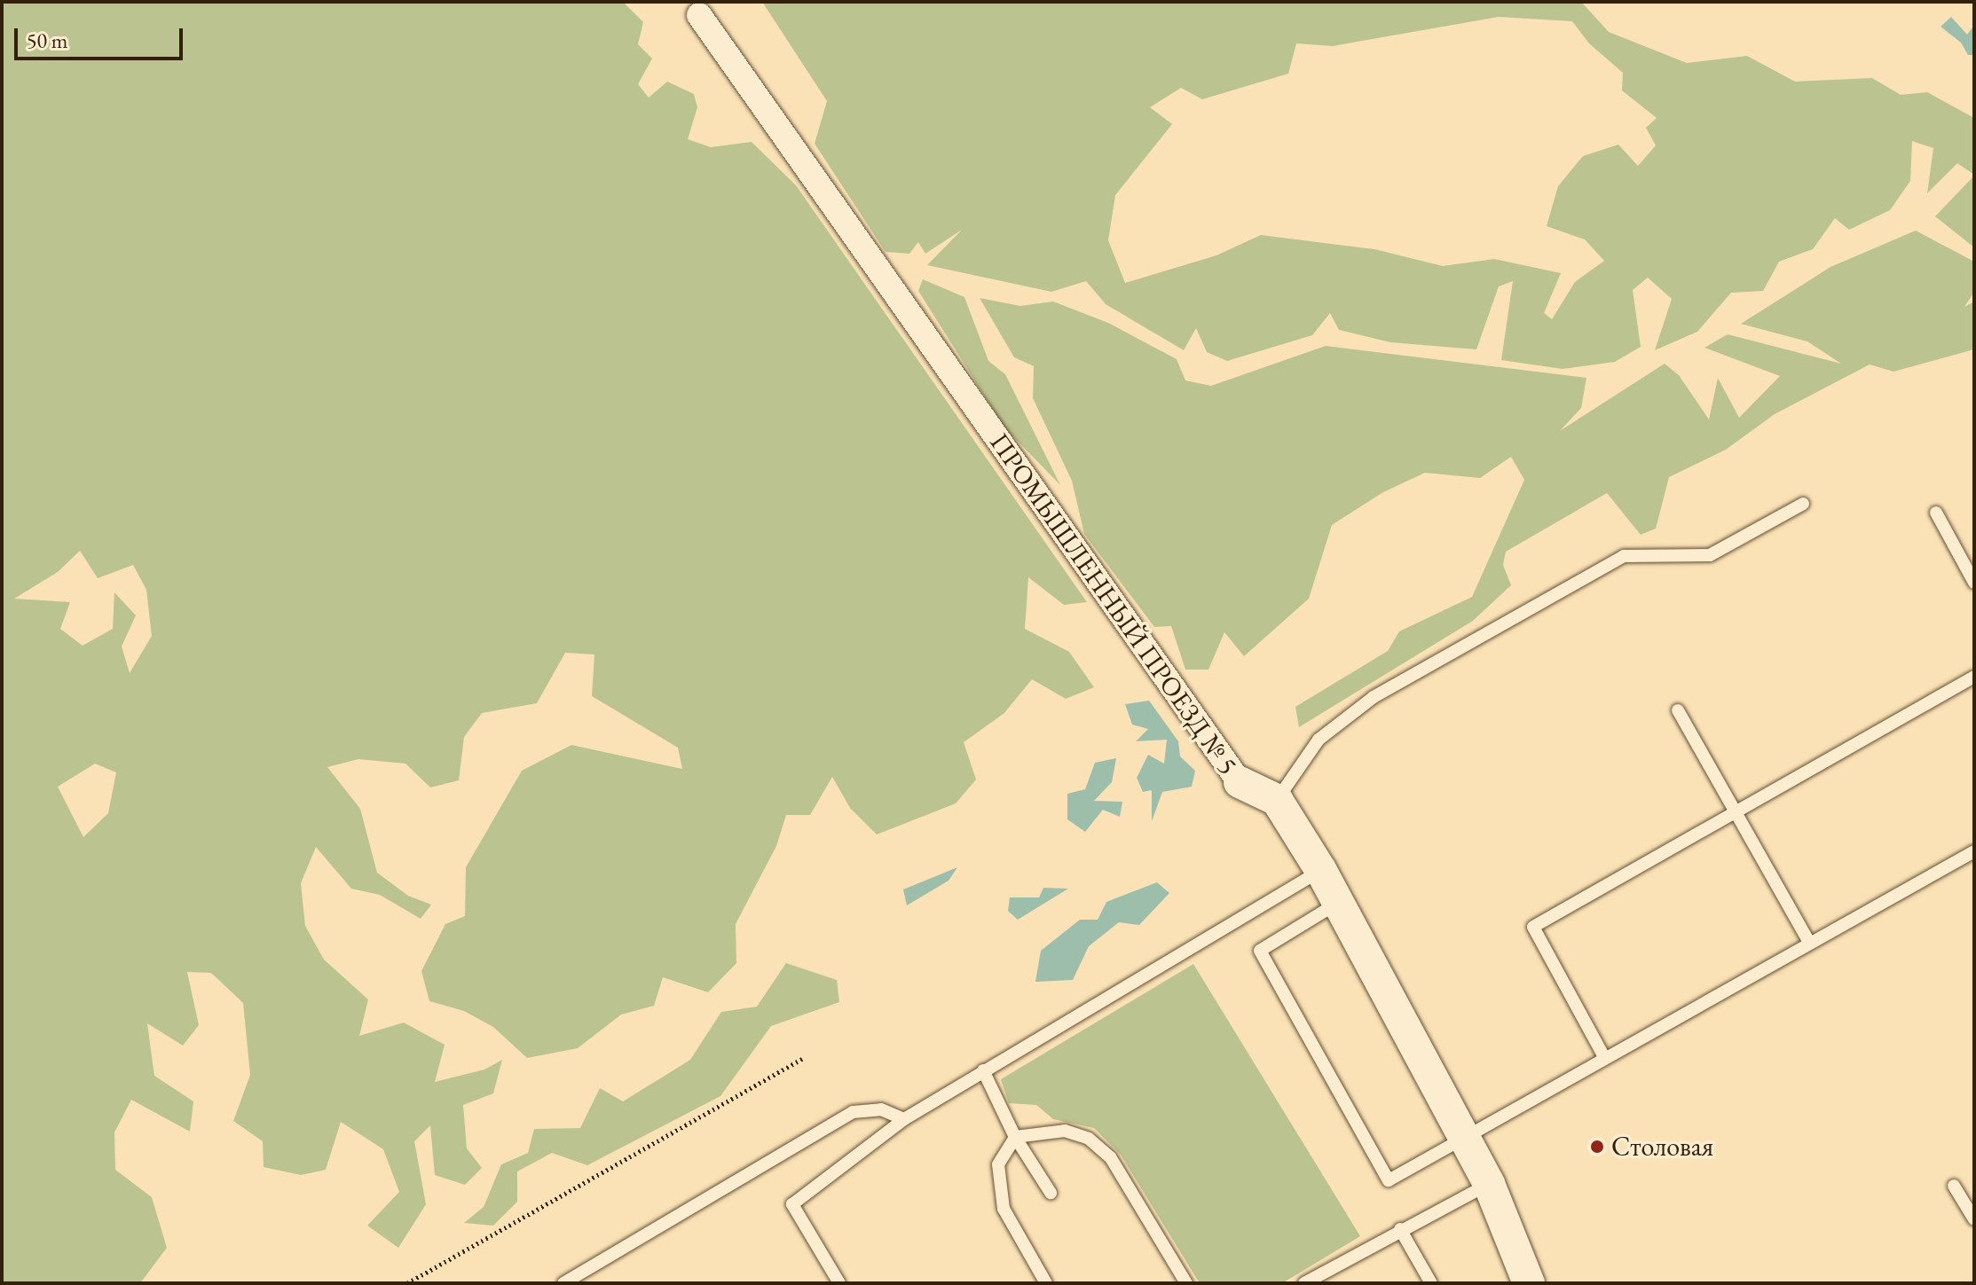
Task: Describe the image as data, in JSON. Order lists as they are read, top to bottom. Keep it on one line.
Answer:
{"streets":{"street":["ПРОМЫШЛЕННЫЙ ПРОЕЗД № 5"]},"places":["Столовая"],"scale_bar":"50 m"}
